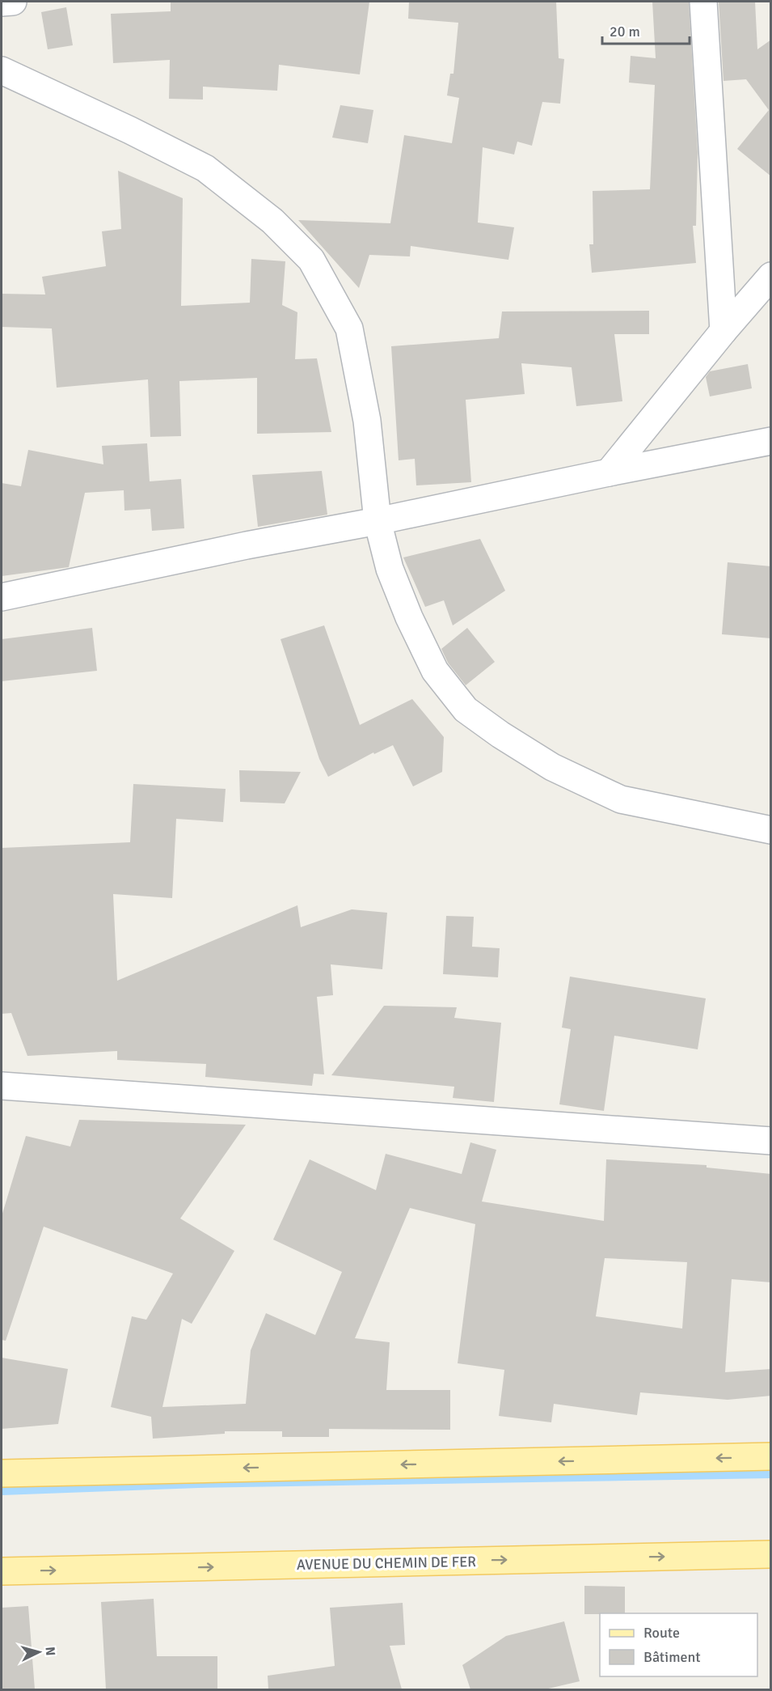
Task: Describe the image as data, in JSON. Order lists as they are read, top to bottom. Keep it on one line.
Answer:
{"streets":{"main road":["AVENUE DU CHEMIN DE FER"]},"legend":["Route","Bâtiment"],"scale_bar":"20 m","north":"right"}
